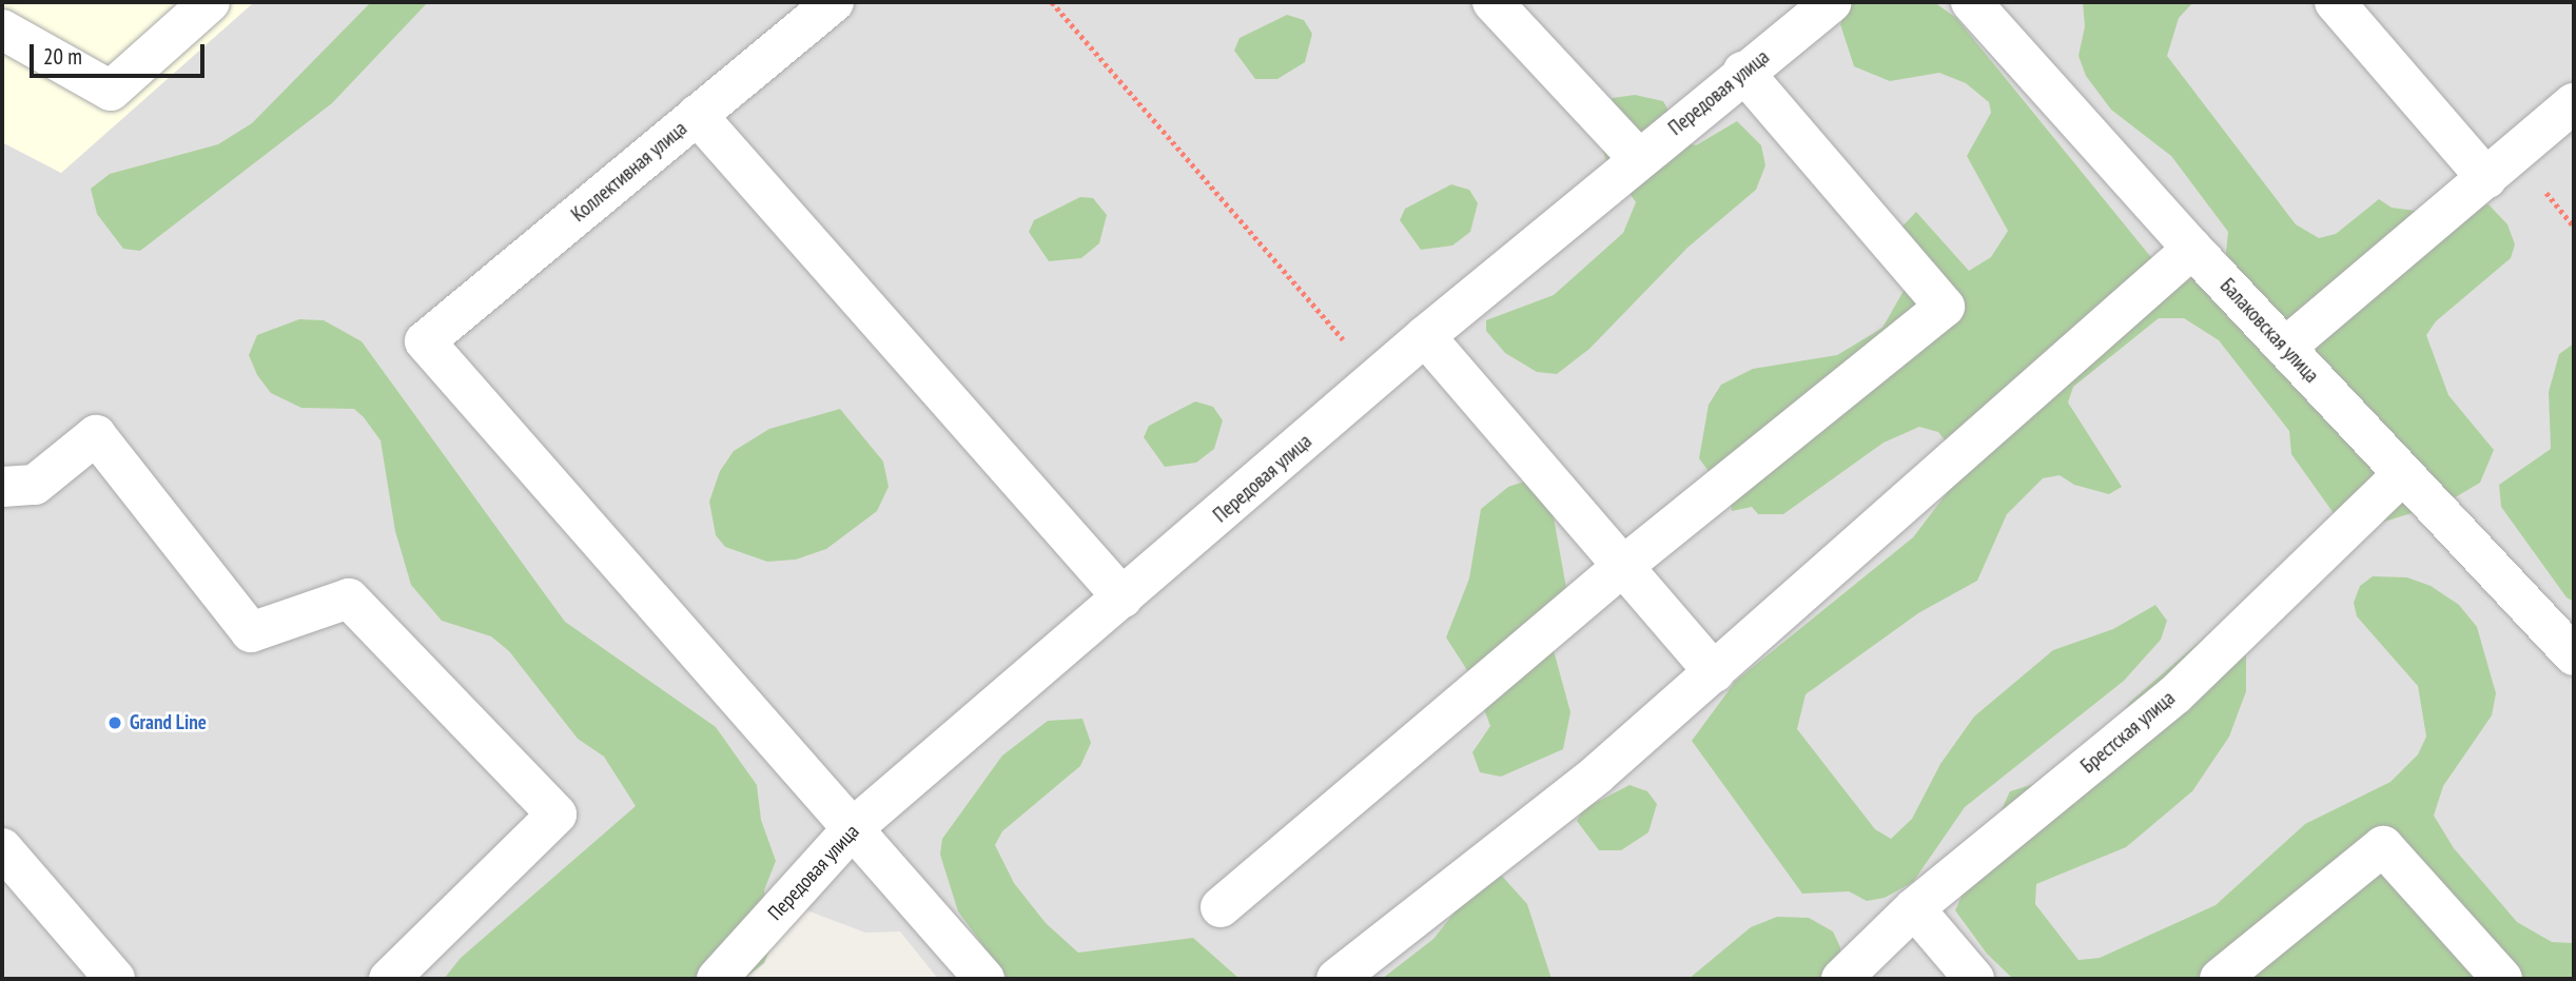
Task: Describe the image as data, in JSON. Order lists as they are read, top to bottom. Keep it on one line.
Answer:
{"streets":{"street":["Передовая улица","Коллективная улица","Балаковская улица","Брестская улица"]},"crossings":[["Передовая улица","Коллективная улица"],["Балаковская улица","Брестская улица"]],"places":["Grand Line"],"scale_bar":"20 m"}
